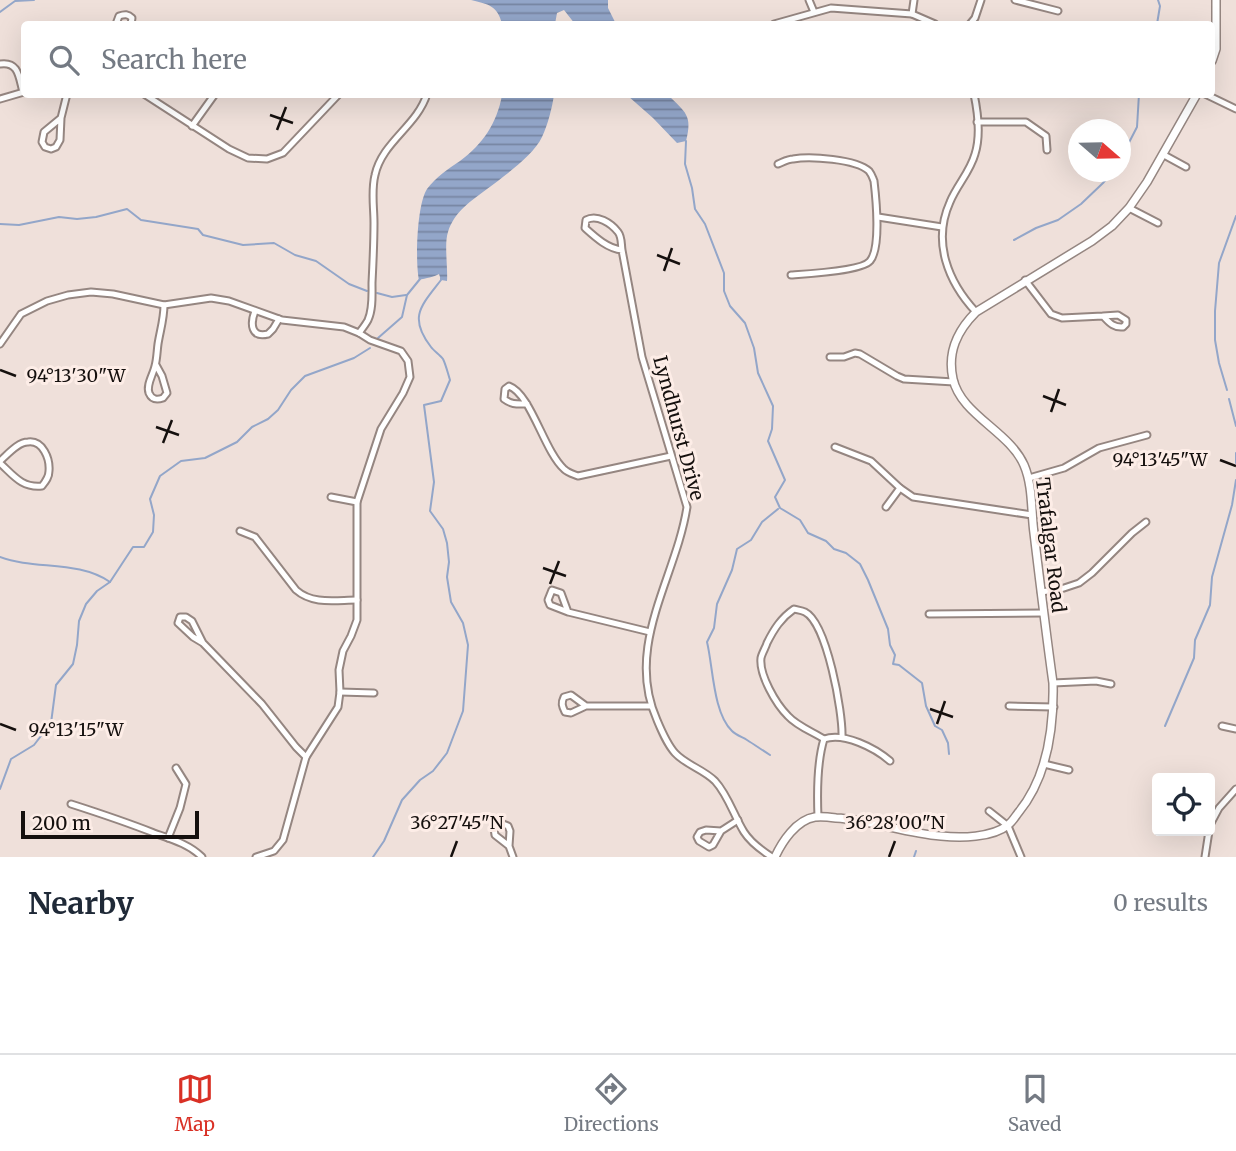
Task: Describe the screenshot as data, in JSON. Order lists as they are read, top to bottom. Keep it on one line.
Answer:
{"streets":{"street":["Lyndhurst Drive","Trafalgar Road"]},"scale_bar":"200 m","north":"right","page":{"search":"Search here","scale":"200 m","heading":["Nearby","0 results"],"nav":["Map","Directions","Saved"]},"coordinates":["94°13'30\"W","94°13'45\"W","94°13'15\"W","36°27'45\"N","36°28'00\"N"]}
